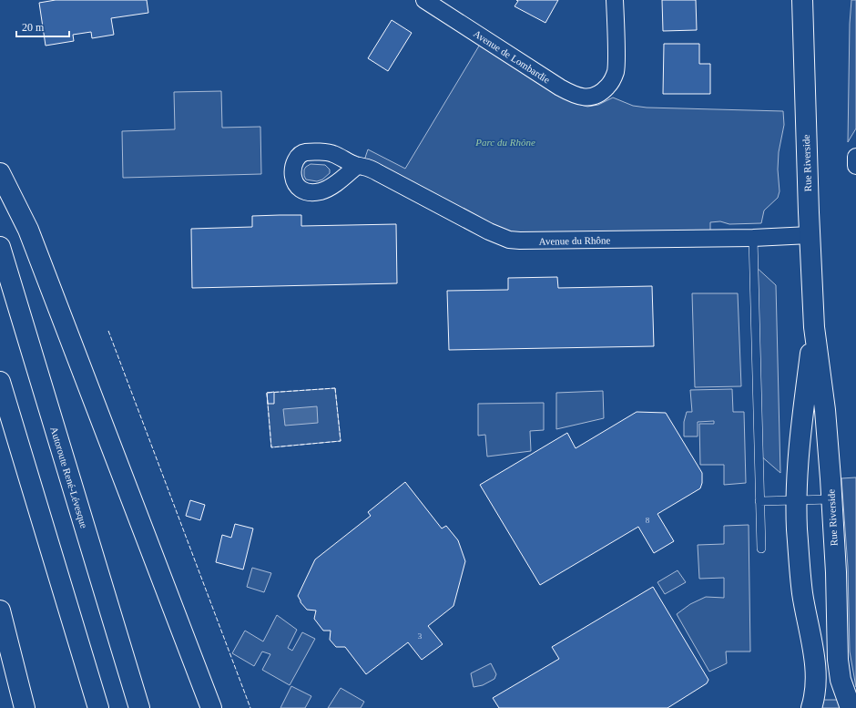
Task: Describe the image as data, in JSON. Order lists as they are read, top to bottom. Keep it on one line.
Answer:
{"streets":{"main road":["Rue Riverside","Autoroute René-Lévesque"],"street":["Avenue de Lombardie","Avenue du Rhône"]},"crossings":[["Rue Riverside","Avenue du Rhône"]],"parks":["Parc du Rhône"],"house_numbers":["8","3"],"scale_bar":"20 m"}
